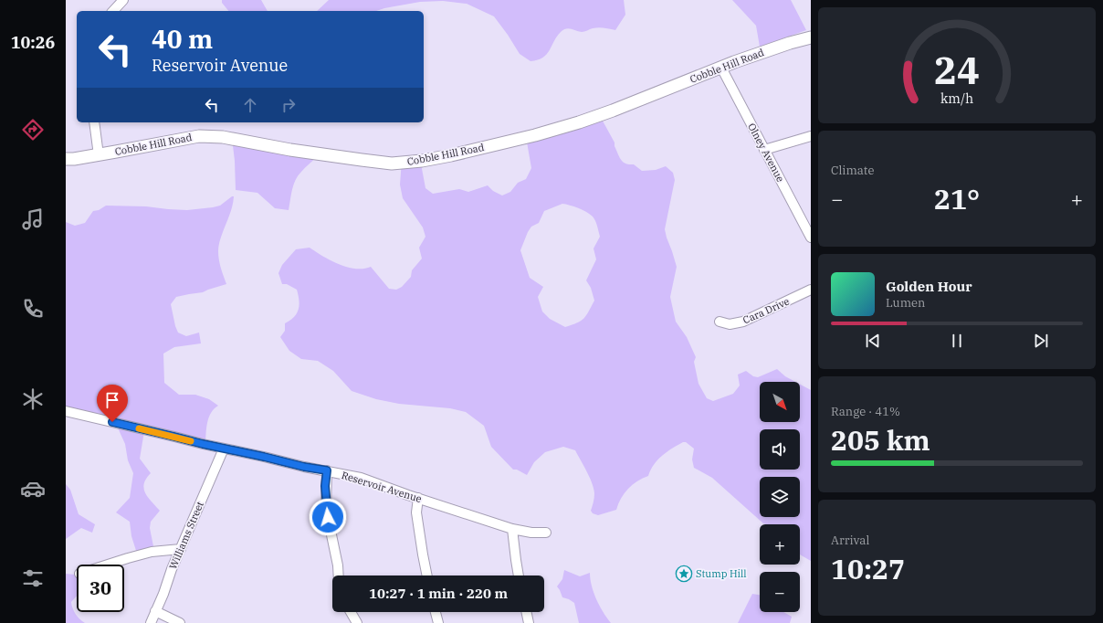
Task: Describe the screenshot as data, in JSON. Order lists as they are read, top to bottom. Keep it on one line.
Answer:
{"streets":{"street":["Cobble Hill Road","Olney Avenue","Cara Drive","Reservoir Avenue","Williams Street"]},"crossings":[["Cobble Hill Road","Olney Avenue"],["Reservoir Avenue","Williams Street"]],"places":{"place":["Stump Hill"]},"north":"bottom right","page":{"tabs":"10:26","turn":["40 m","Reservoir Avenue"],"tile":["Climate",["Range · 41%","205 km"],["Arrival","10:27"]],"heat":["−","21°","+"],"song":["Golden Hour","Lumen"],"map_buttons":["+","−"],"limit":"30","trip":"10:27 · 1 min · 220 m","gauge":["24","km/h"]}}
